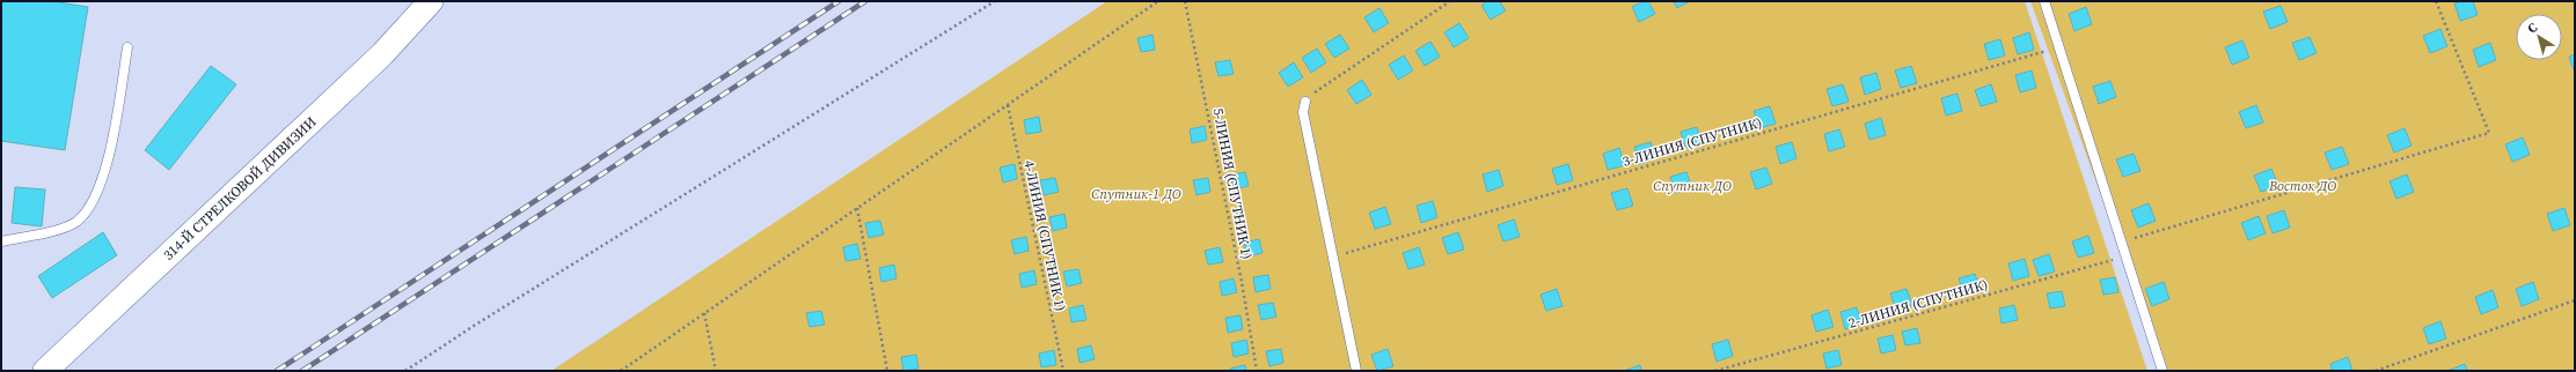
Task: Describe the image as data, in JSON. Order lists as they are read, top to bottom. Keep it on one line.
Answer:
{"streets":{"street":["314-Й СТРЕЛКОВОЙ ДИВИЗИИ"],"path":["3-ЛИНИЯ (СПУТНИК)","5-ЛИНИЯ (СПУТНИК 1)","4-ЛИНИЯ (СПУТНИК 1)","2-ЛИНИЯ (СПУТНИК)"]},"parks":["Спутник ДО","Восток ДО","Спутник-1 ДО"],"north":"top left"}
